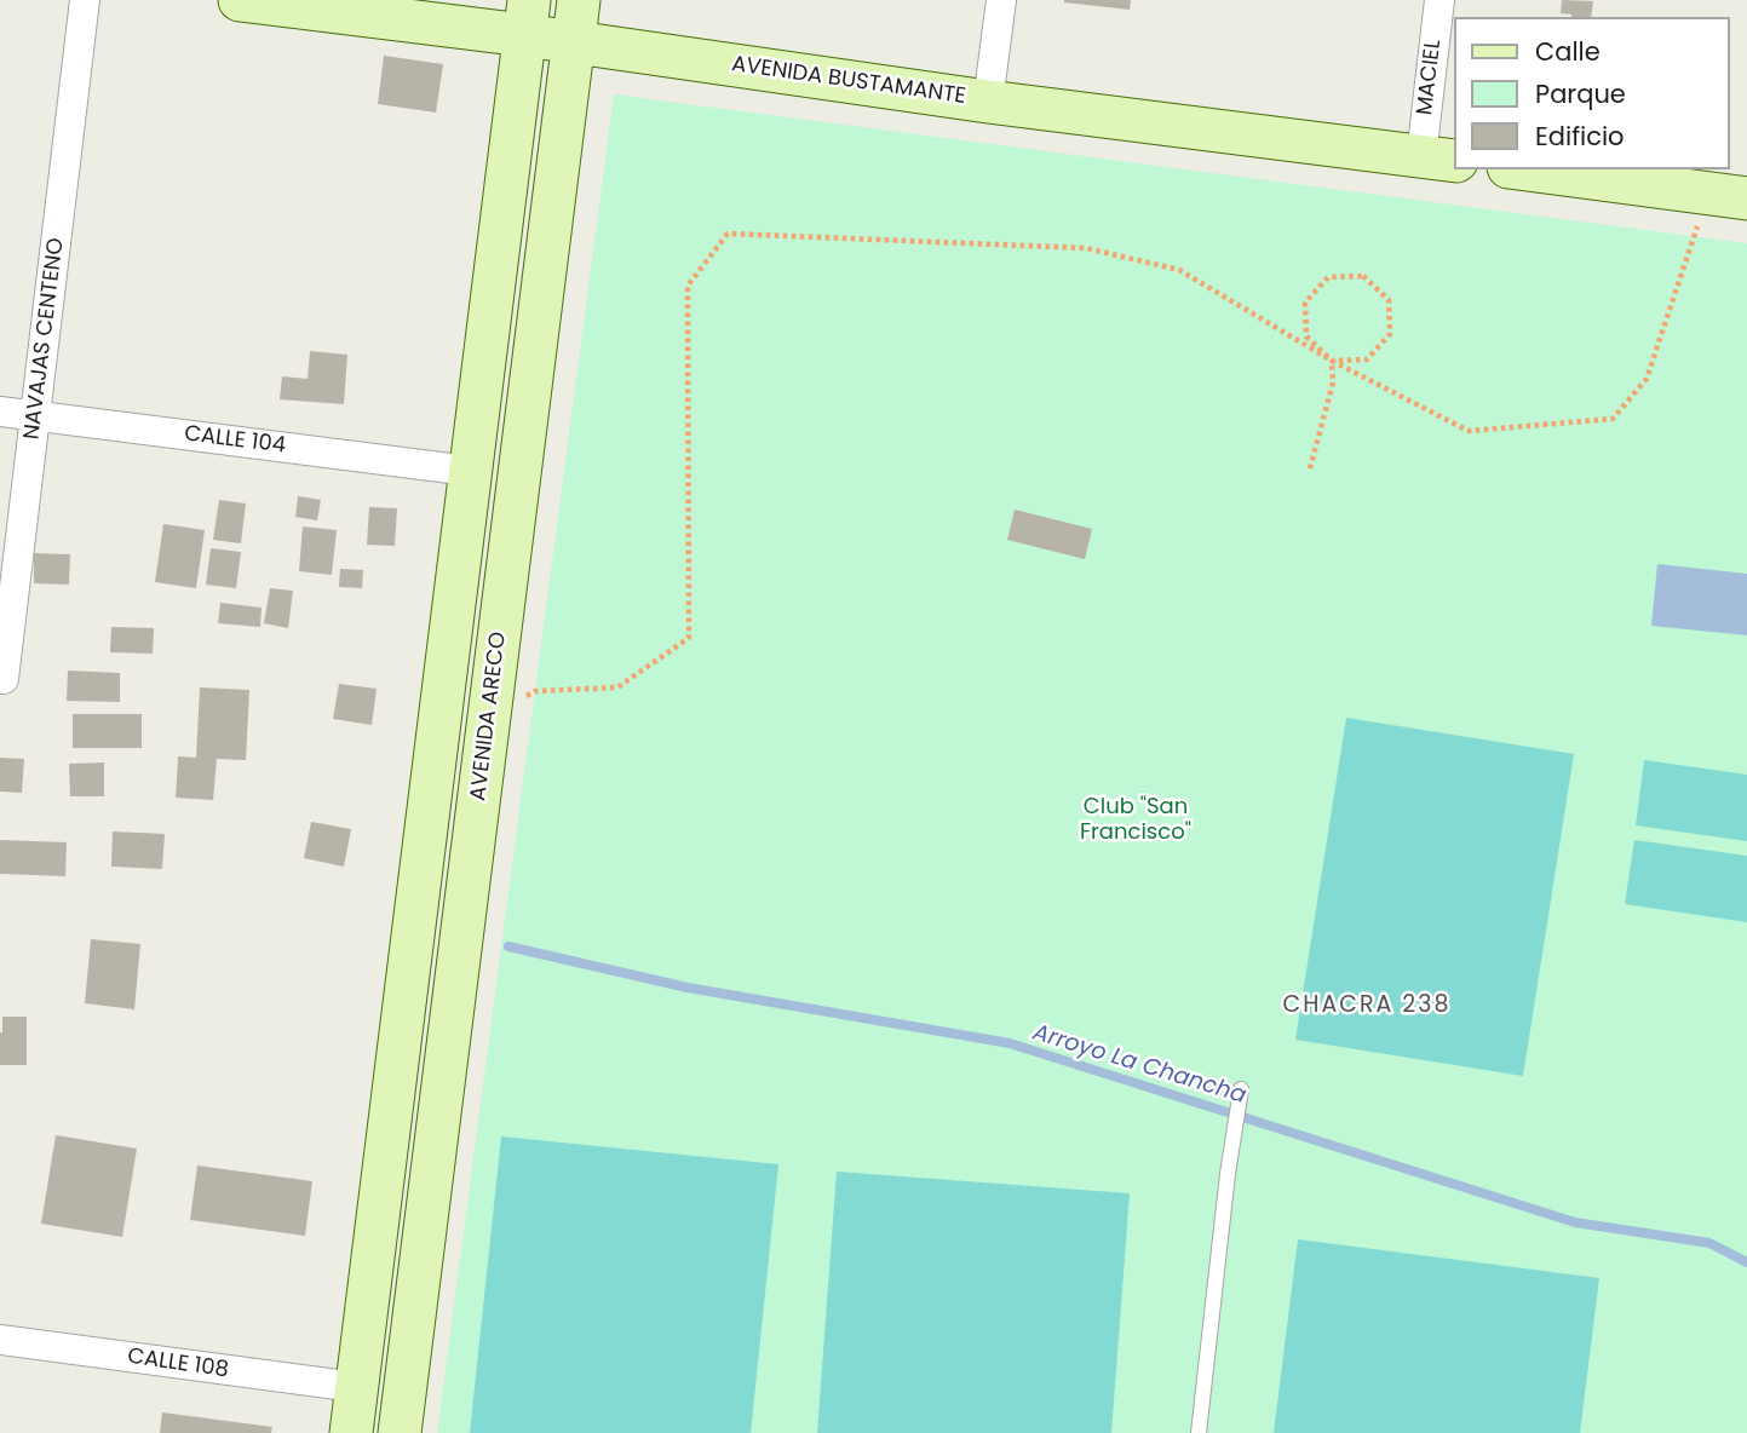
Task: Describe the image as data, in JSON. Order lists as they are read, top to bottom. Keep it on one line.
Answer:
{"streets":{"main road":["AVENIDA BUSTAMANTE","AVENIDA ARECO"],"street":["MACIEL","NAVAJAS CENTENO","CALLE 104","CALLE 108"]},"crossings":[["MACIEL","AVENIDA BUSTAMANTE"],["AVENIDA BUSTAMANTE","AVENIDA ARECO"],["NAVAJAS CENTENO","CALLE 104"]],"districts":["CHACRA 238"],"water":["Arroyo La Chancha"],"parks":["Club \"San Francisco\""],"legend":["Calle","Parque","Edificio"]}
